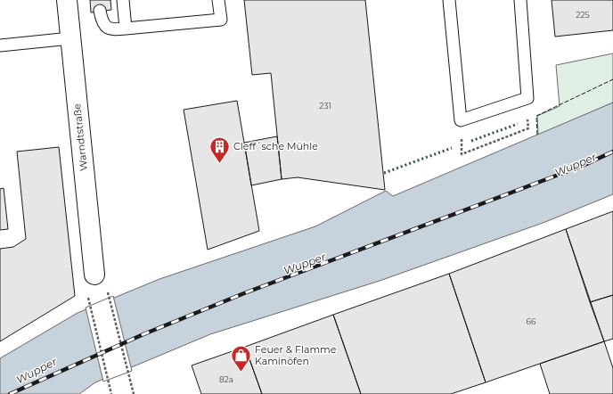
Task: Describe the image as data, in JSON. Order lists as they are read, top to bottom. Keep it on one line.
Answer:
{"streets":{"street":["Warndtstraße"]},"water":["Wupper"],"places":{"building":["Cleff´sche Mühle"],"shop":["Feuer & Flamme Kaminöfen"]},"house_numbers":["225","231","66","82a"]}
